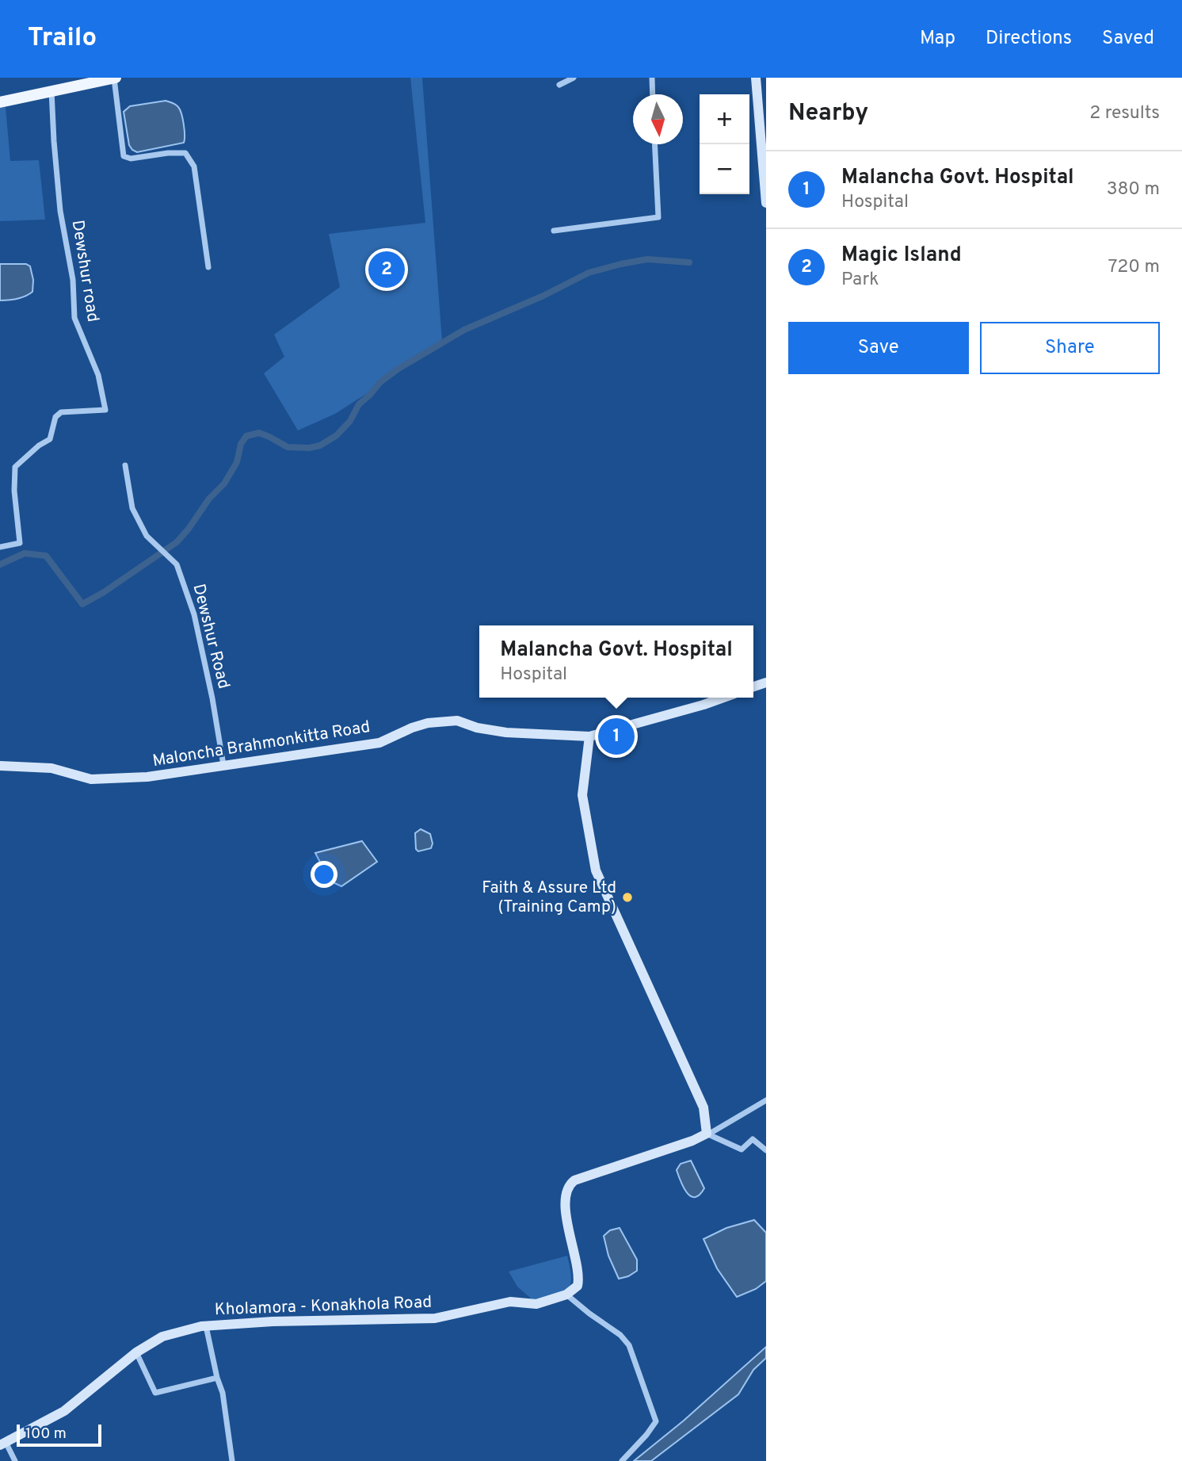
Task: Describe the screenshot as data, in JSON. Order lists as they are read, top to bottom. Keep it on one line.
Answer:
{"streets":{"main road":["Maloncha Brahmonkitta Road","Kholamora - Konakhola Road"],"street":["Dewshur road","Dewshur Road"]},"crossings":[["Dewshur Road","Maloncha Brahmonkitta Road"]],"places":["Faith & Assure Ltd (Training Camp)"],"scale_bar":"100 m","north":"bottom","page":{"header":"Trailo","nav":["Map","Directions","Saved"],"heading":["Nearby","2 results"],"map_buttons":["+","−"],"list":[{"mark":"1","name":"Malancha Govt. Hospital","note":"Hospital","value":"380 m"},{"mark":"2","name":"Magic Island","note":"Park","value":"720 m"}],"pins":["2","1"],"buttons":["Save","Share"],"popup":["Malancha Govt. Hospital","Hospital"],"scale":"100 m"}}
